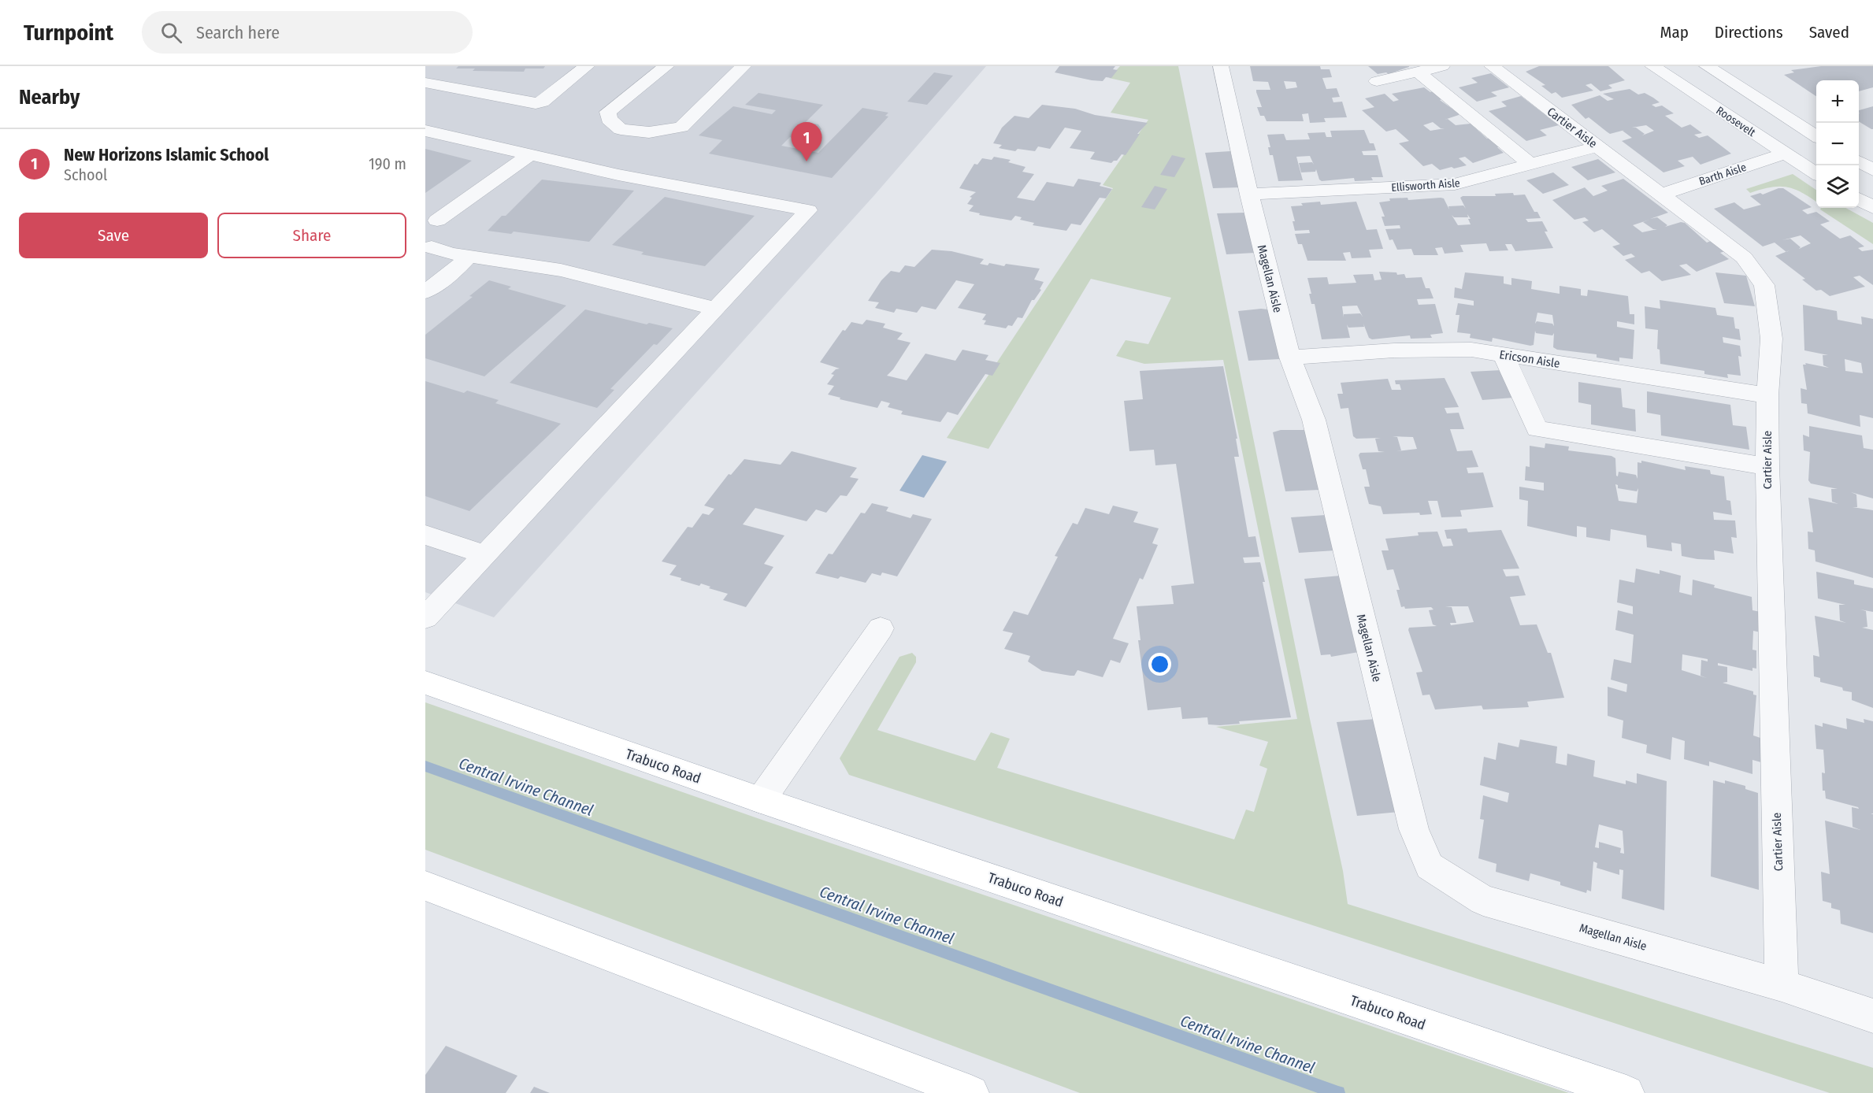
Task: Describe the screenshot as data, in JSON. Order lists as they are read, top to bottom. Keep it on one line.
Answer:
{"streets":{"main road":["Trabuco Road"],"street":["Roosevelt","Cartier Aisle","Barth Aisle","Ellisworth Aisle","Magellan Aisle","Ericson Aisle"]},"crossings":[["Roosevelt","Barth Aisle"],["Cartier Aisle","Barth Aisle"],["Cartier Aisle","Ellisworth Aisle"],["Cartier Aisle","Magellan Aisle"],["Cartier Aisle","Ericson Aisle"],["Ellisworth Aisle","Magellan Aisle"],["Magellan Aisle","Ericson Aisle"]],"water":["Central Irvine Channel"],"page":{"header":"Turnpoint","search":"Search here","nav":["Map","Directions","Saved"],"heading":"Nearby","map_buttons":["+","−"],"pins":"1","list":[{"mark":"1","name":"New Horizons Islamic School","note":"School","value":"190 m"}],"buttons":["Save","Share"]}}
